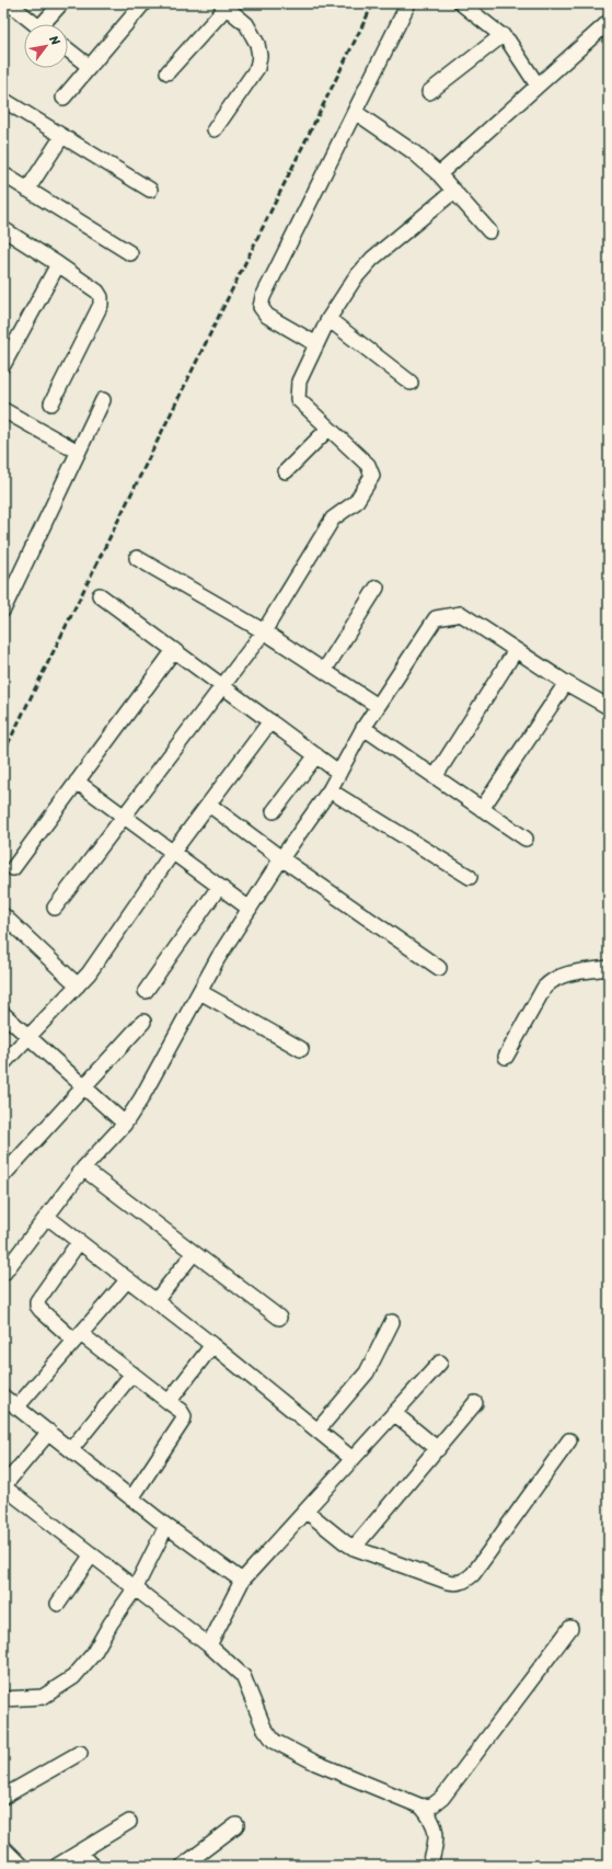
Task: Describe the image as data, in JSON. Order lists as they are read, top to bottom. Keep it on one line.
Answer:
{"north":"top right"}
